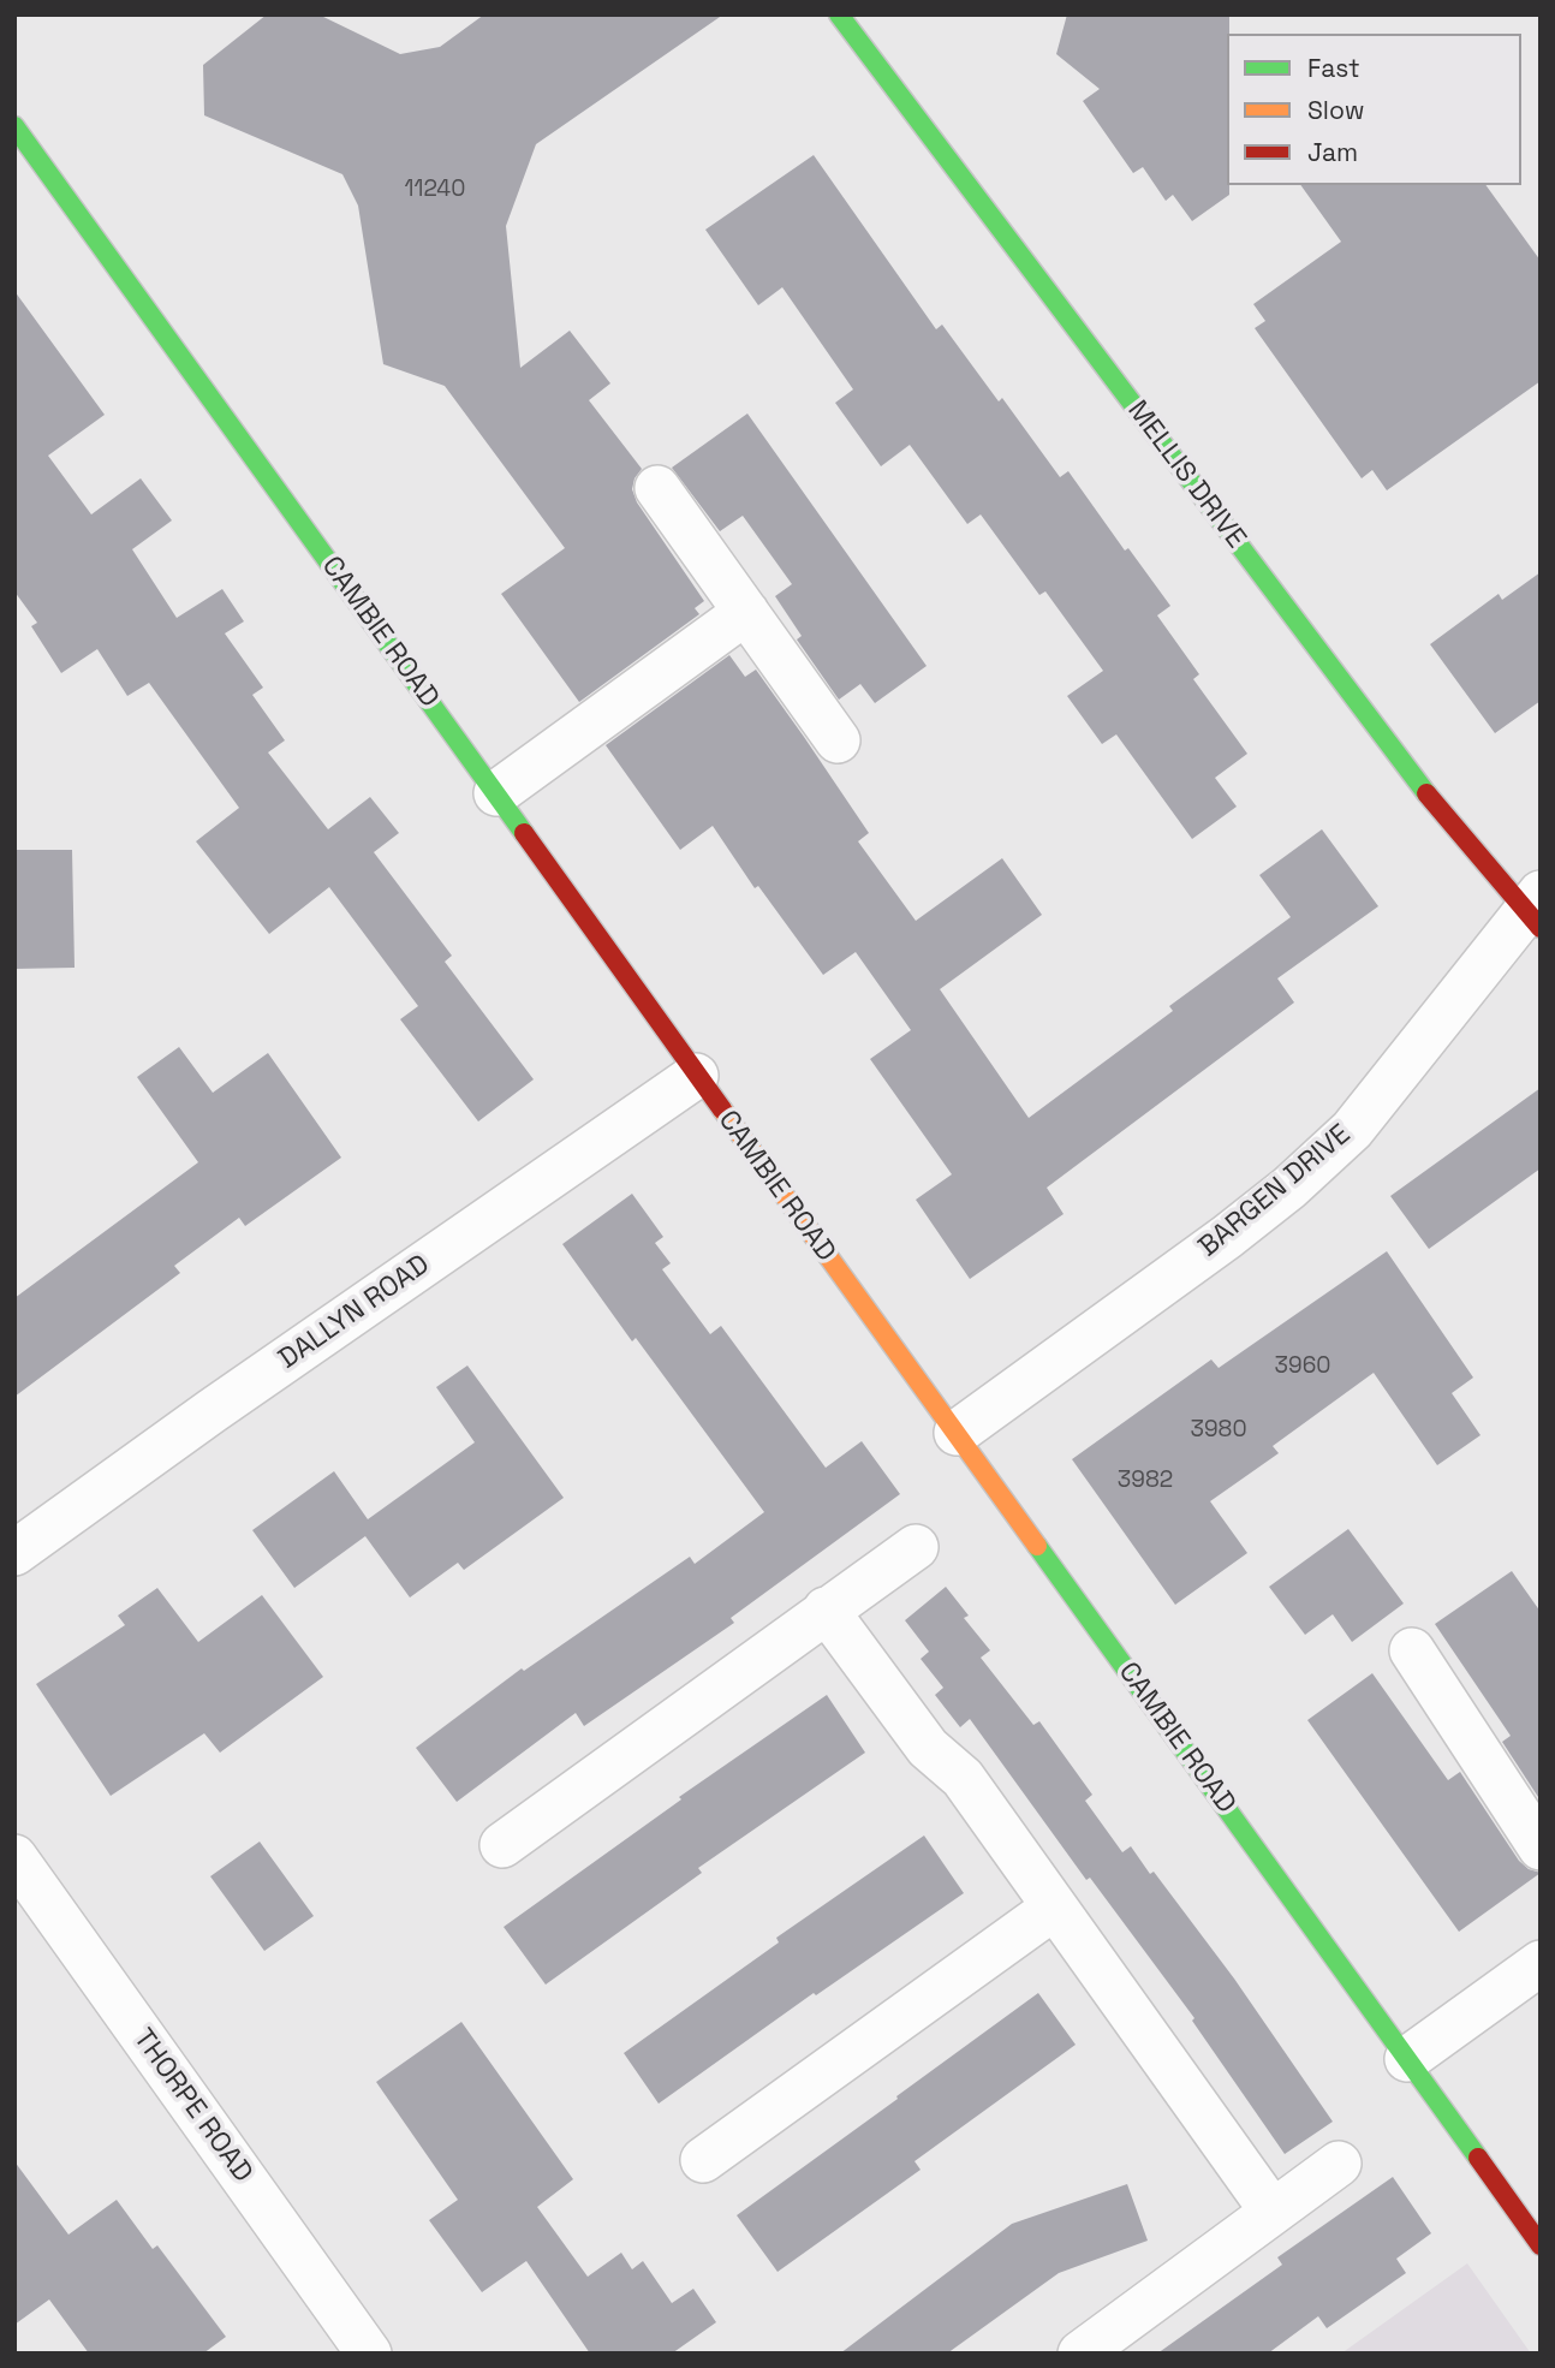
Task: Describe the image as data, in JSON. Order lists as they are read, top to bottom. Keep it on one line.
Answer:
{"streets":{"main road":["MELLIS DRIVE","CAMBIE ROAD"],"street":["BARGEN DRIVE","DALLYN ROAD","THORPE ROAD"]},"crossings":[["MELLIS DRIVE","BARGEN DRIVE"],["CAMBIE ROAD","BARGEN DRIVE"],["CAMBIE ROAD","DALLYN ROAD"]],"house_numbers":["11240","3960","3980","3982"],"legend":["Fast","Slow","Jam"]}
